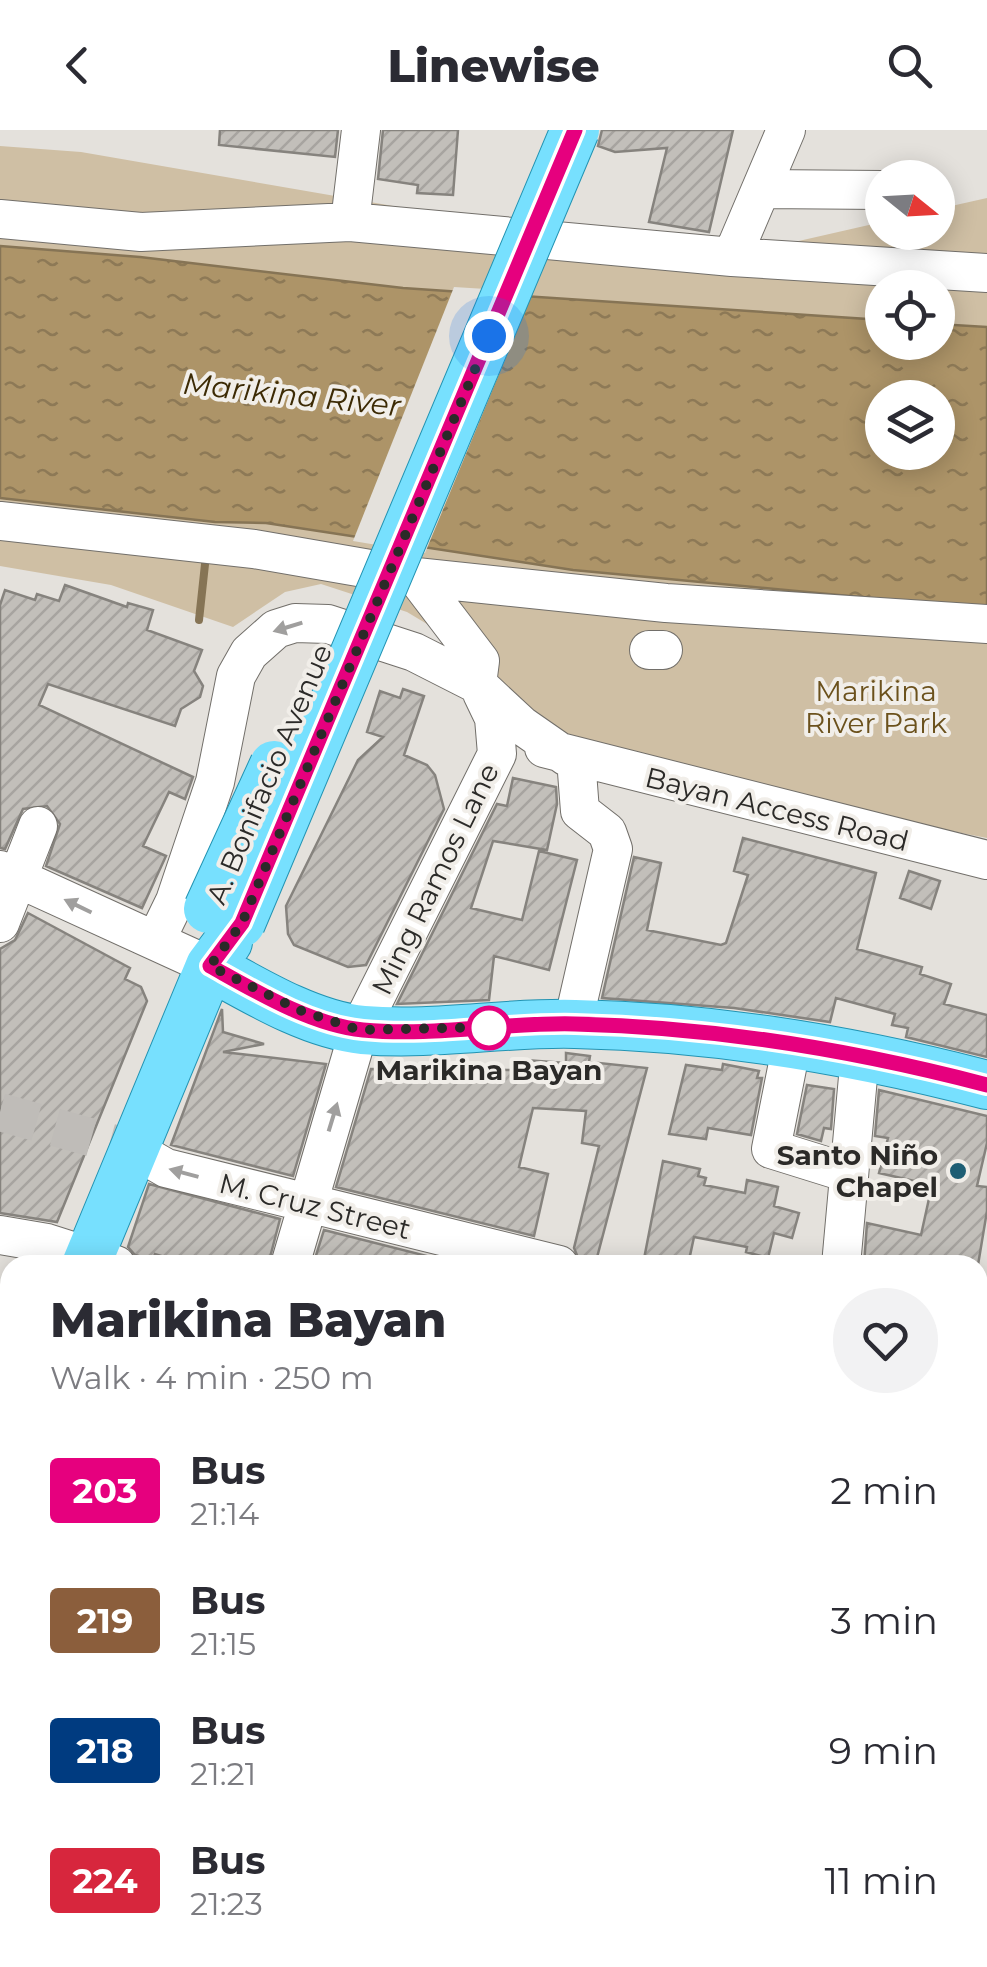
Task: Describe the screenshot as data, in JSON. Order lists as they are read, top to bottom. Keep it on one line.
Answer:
{"streets":{"main road":["A. Bonifacio Avenue"],"street":["Bayan Access Road","Ming Ramos Lane","M. Cruz Street"]},"crossings":[["A. Bonifacio Avenue","M. Cruz Street"],["Bayan Access Road","Ming Ramos Lane"],["Ming Ramos Lane","M. Cruz Street"]],"one_way":["M. Cruz Street"],"water":["Marikina River"],"parks":["Marikina River Park"],"places":["Marikina Bayan","Santo Niño Chapel"],"lines":["bus line 203"],"north":"right","page":{"header":"Linewise","heading":["Marikina Bayan","Walk · 4 min · 250 m"],"list":[{"mark":"203","name":"Bus","note":"21:14","value":"2 min"},{"mark":"219","name":"Bus","note":"21:15","value":"3 min"},{"mark":"218","name":"Bus","note":"21:21","value":"9 min"},{"mark":"224","name":"Bus","note":"21:23","value":"11 min"}]}}
